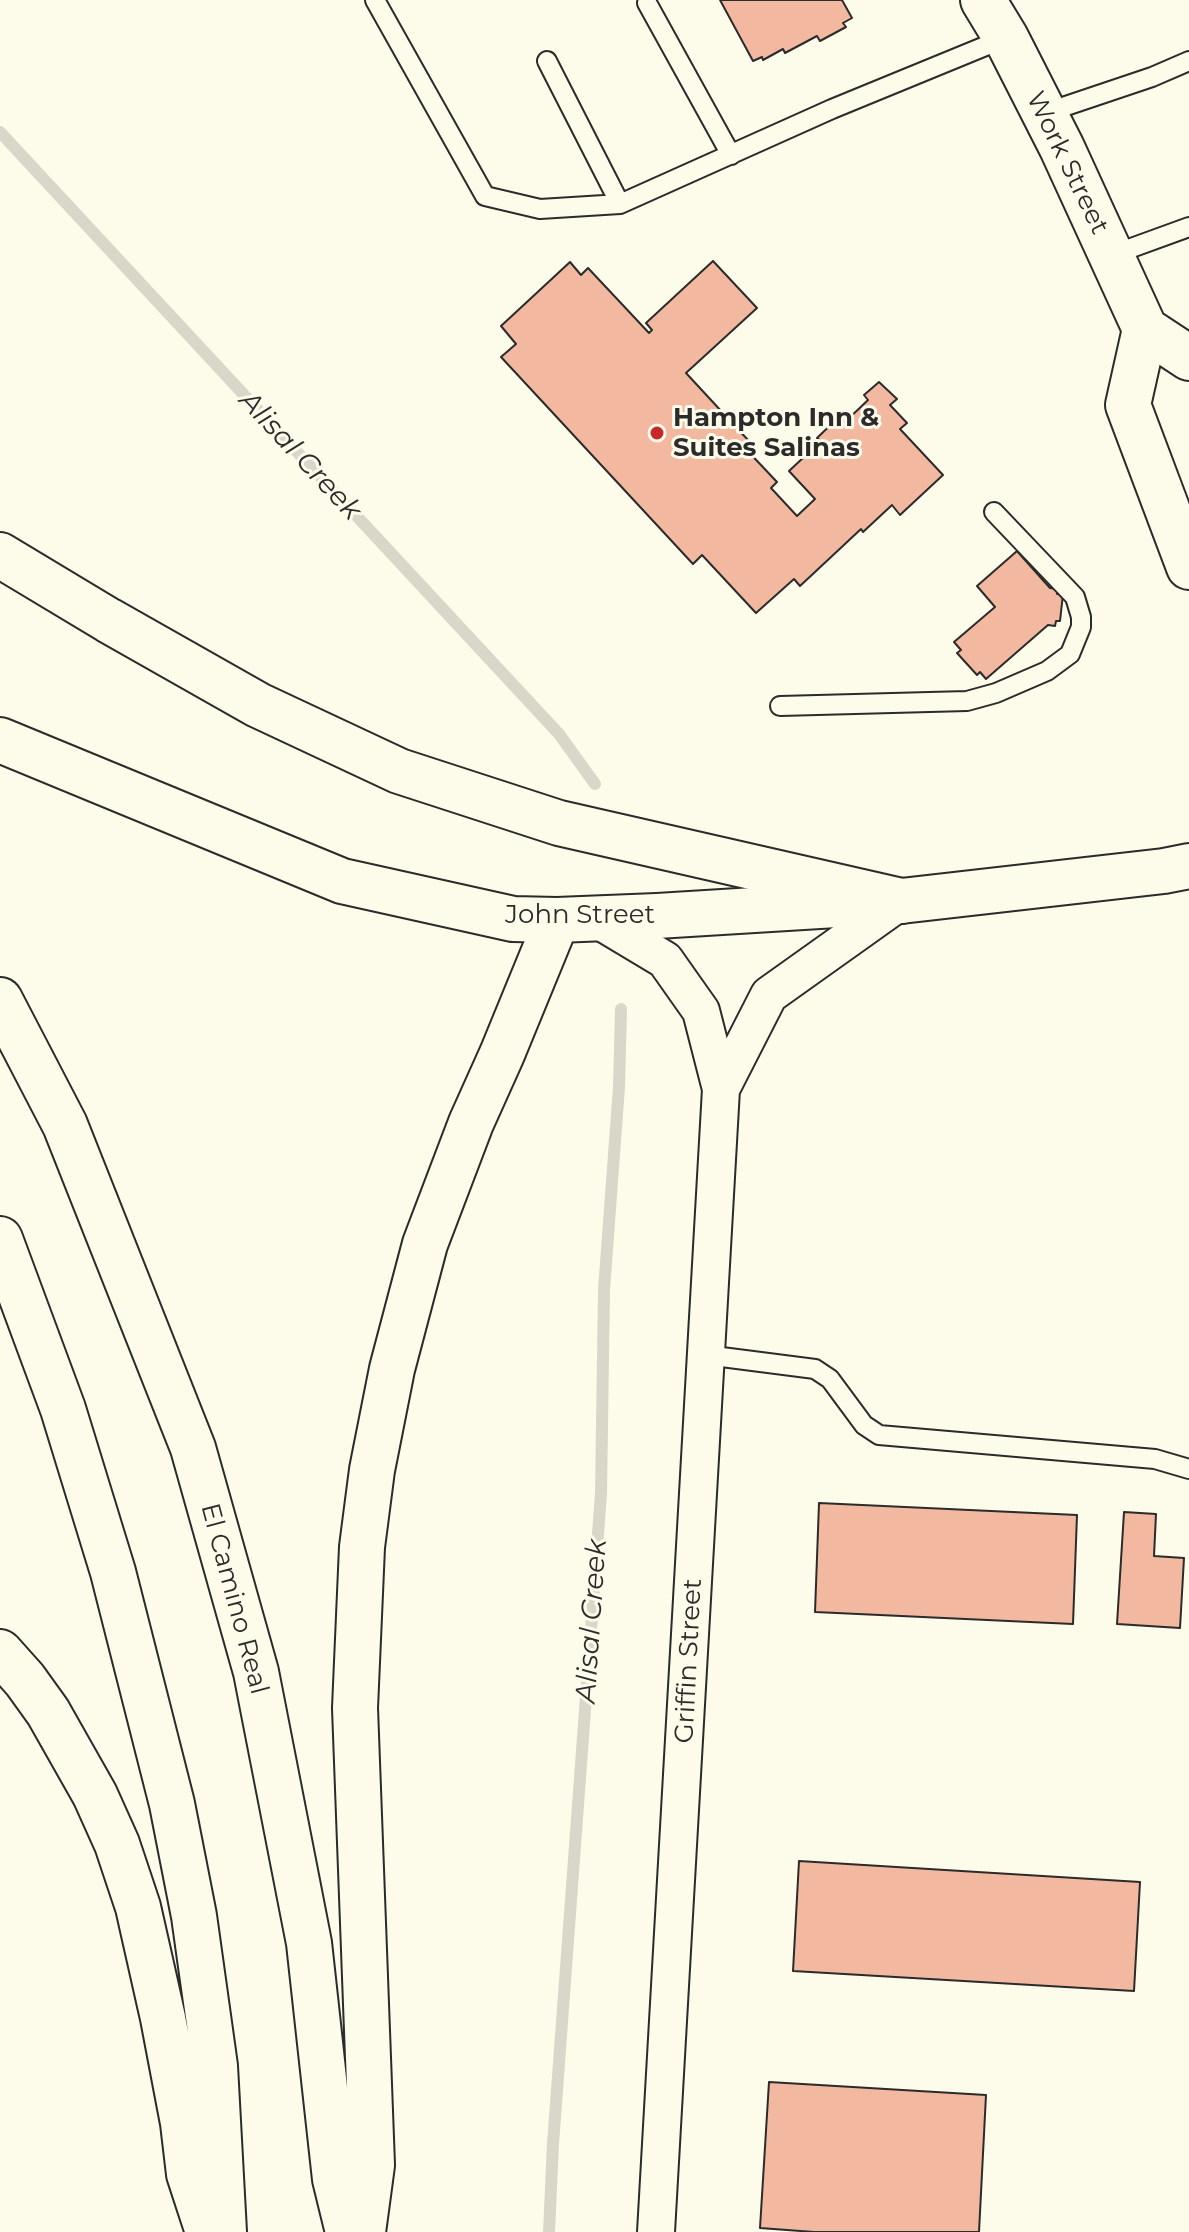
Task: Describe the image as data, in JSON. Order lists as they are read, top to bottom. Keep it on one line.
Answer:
{"streets":{"main road":["Work Street","John Street","El Camino Real"],"street":["Griffin Street"]},"crossings":[["John Street","Griffin Street"]],"water":["Alisal Creek"],"places":["Hampton Inn & Suites Salinas"]}
